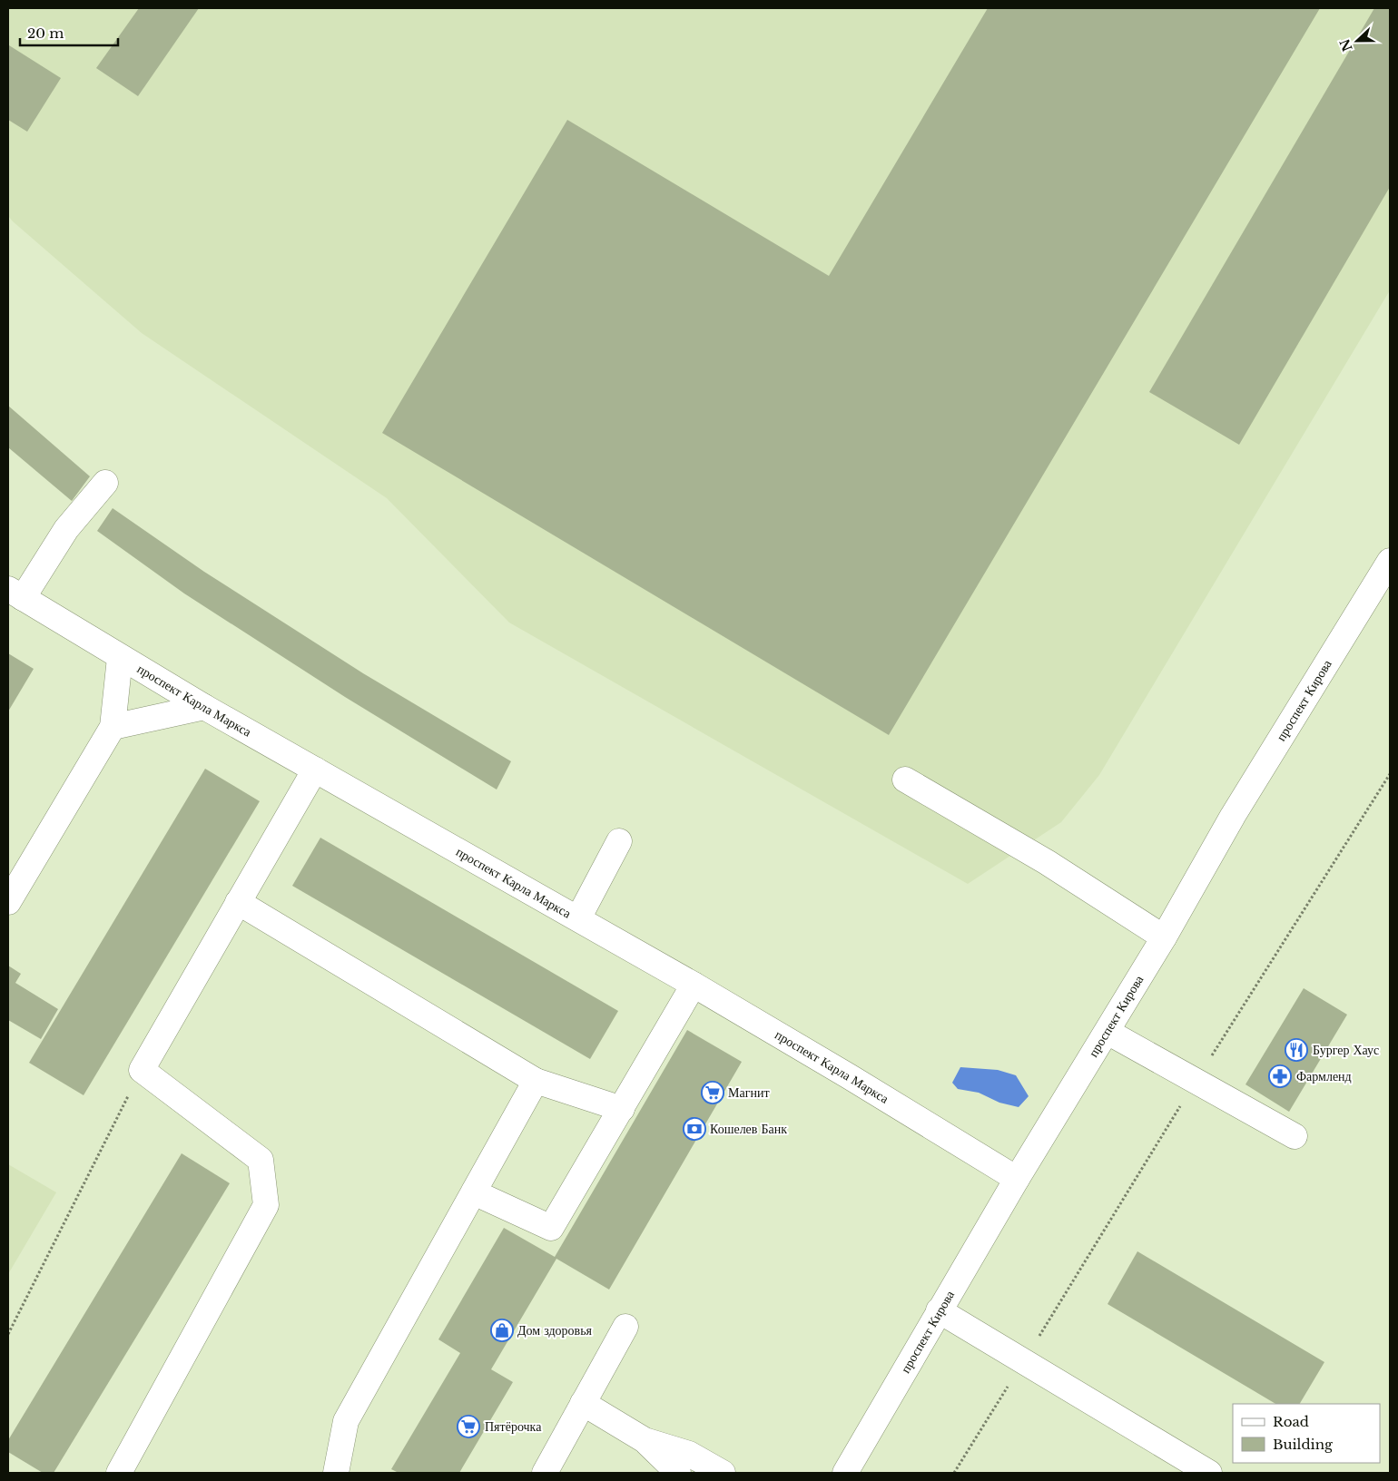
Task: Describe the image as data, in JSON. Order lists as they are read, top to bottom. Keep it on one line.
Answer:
{"streets":{"street":["проспект Карла Маркса","проспект Кирова"]},"crossings":[["проспект Карла Маркса","проспект Кирова"]],"places":{"restaurant":["Бургер Хаус"],"pharmacy":["Фармленд"],"supermarket":["Магнит","Пятёрочка"],"bank":["Кошелев Банк"],"shop":["Дом здоровья"]},"legend":["Road","Building"],"scale_bar":"20 m","north":"left"}
